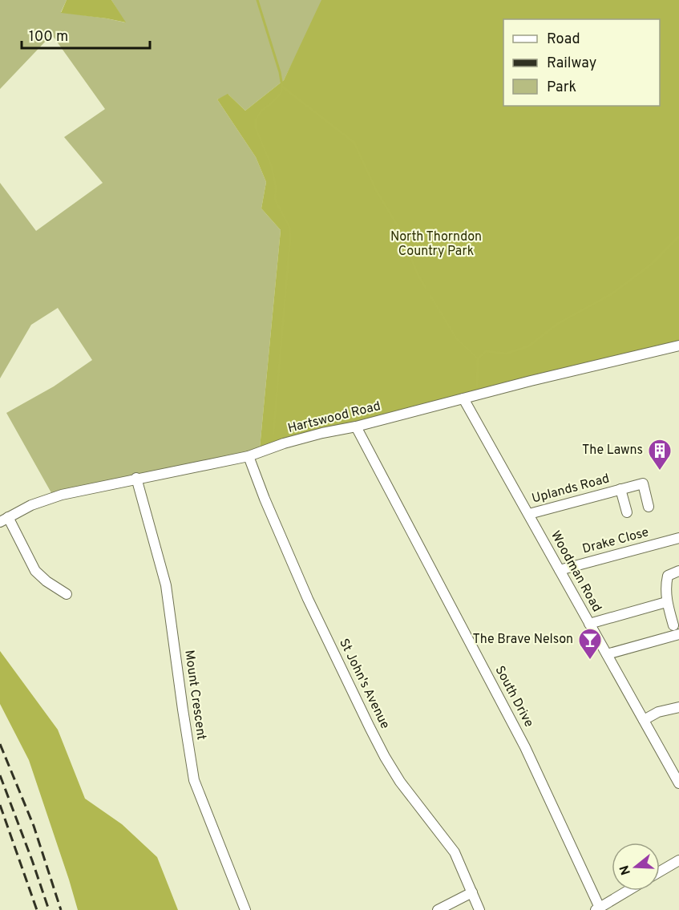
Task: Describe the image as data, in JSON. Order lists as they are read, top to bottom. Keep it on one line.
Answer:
{"streets":{"street":["Hartswood Road","Uplands Road","Drake Close","Woodman Road","St John's Avenue","Mount Crescent","South Drive"]},"crossings":[["Hartswood Road","Woodman Road"],["Hartswood Road","St John's Avenue"],["Hartswood Road","Mount Crescent"],["Hartswood Road","South Drive"],["Uplands Road","Woodman Road"],["Drake Close","Woodman Road"]],"parks":["North Thorndon Country Park"],"places":{"building":["The Lawns"],"bar":["The Brave Nelson"]},"legend":["Road","Railway","Park"],"scale_bar":"100 m","north":"left"}
